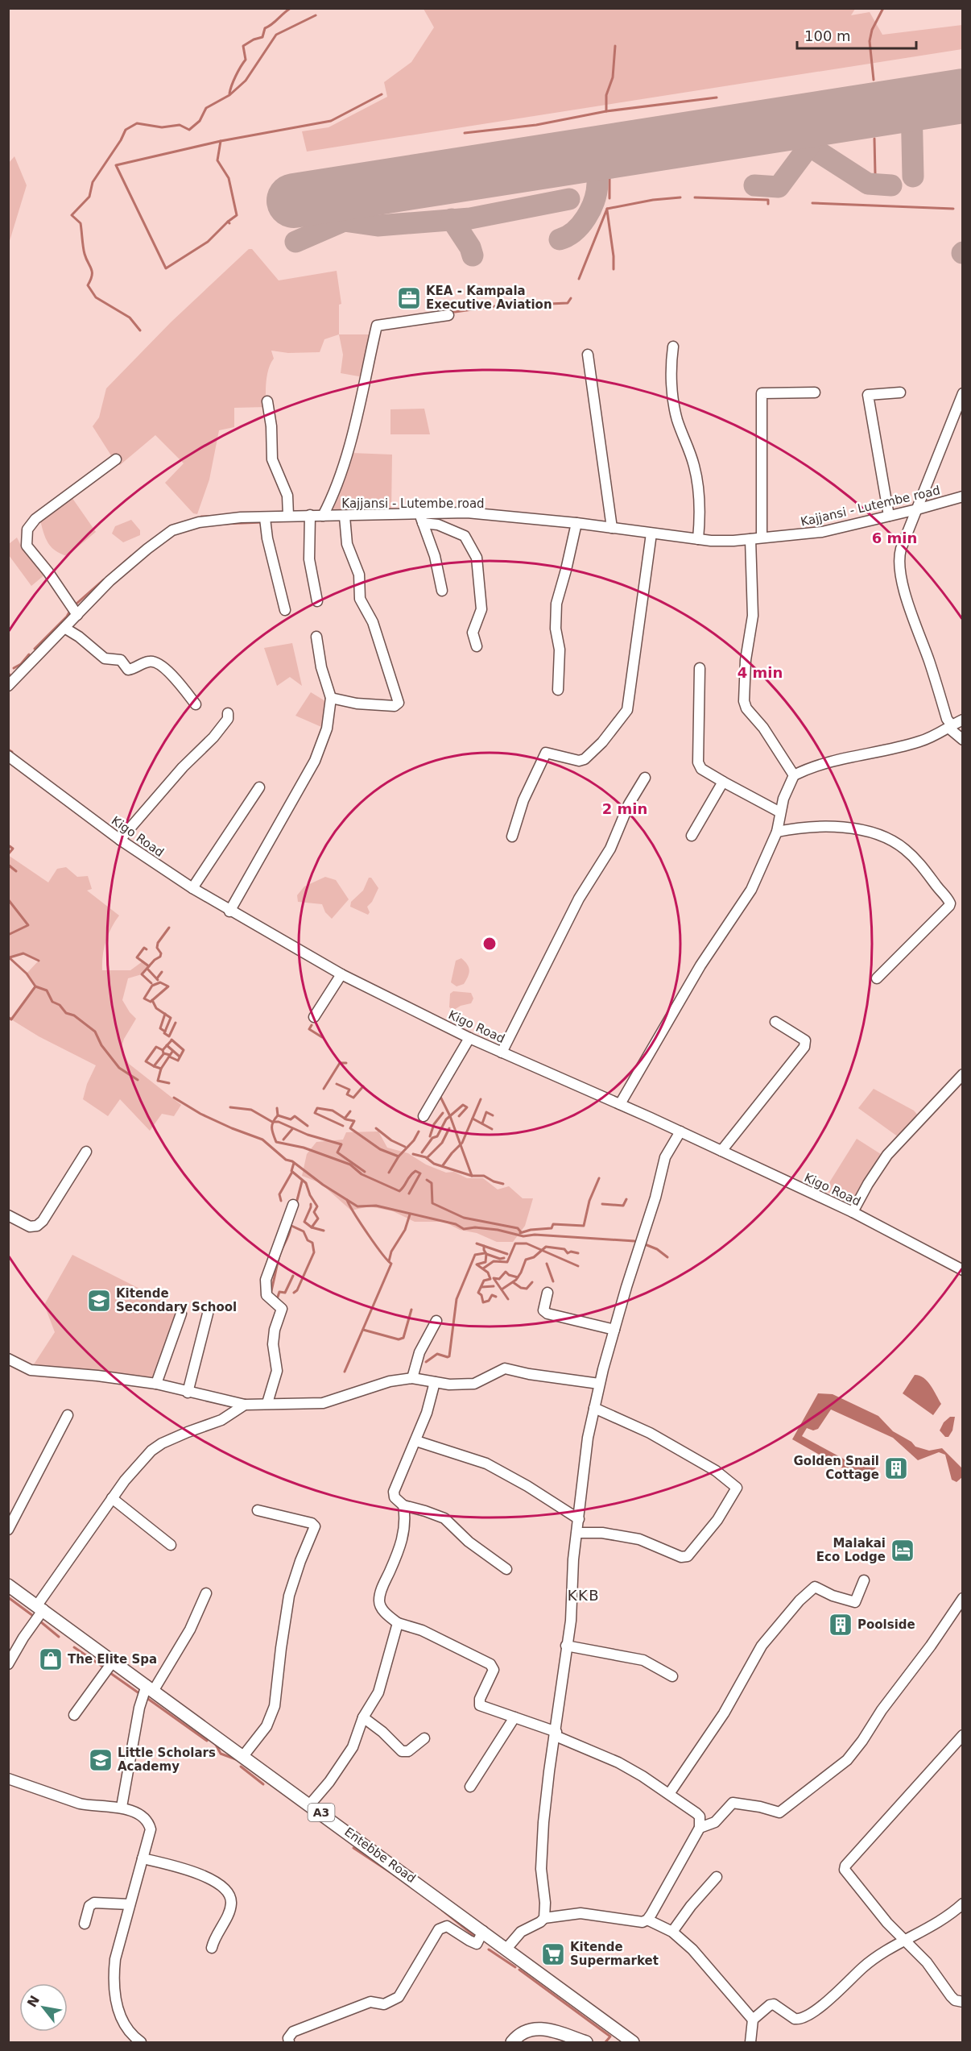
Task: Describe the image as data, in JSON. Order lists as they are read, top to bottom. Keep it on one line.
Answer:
{"streets":{"main road":["A3","Entebbe Road"],"street":["Kajjansi - Lutembe road","Kigo Road"]},"districts":["KKB"],"places":{"office":["KEA - Kampala Executive Aviation"],"school or university":["Kitende Secondary School","Little Scholars Academy"],"building":["Golden Snail Cottage","Poolside"],"hotel":["Malakai Eco Lodge"],"shop":["The Elite Spa"],"supermarket":["Kitende Supermarket"]},"scale_bar":"100 m","north":"top left","rings":["6 min","4 min","2 min"]}
